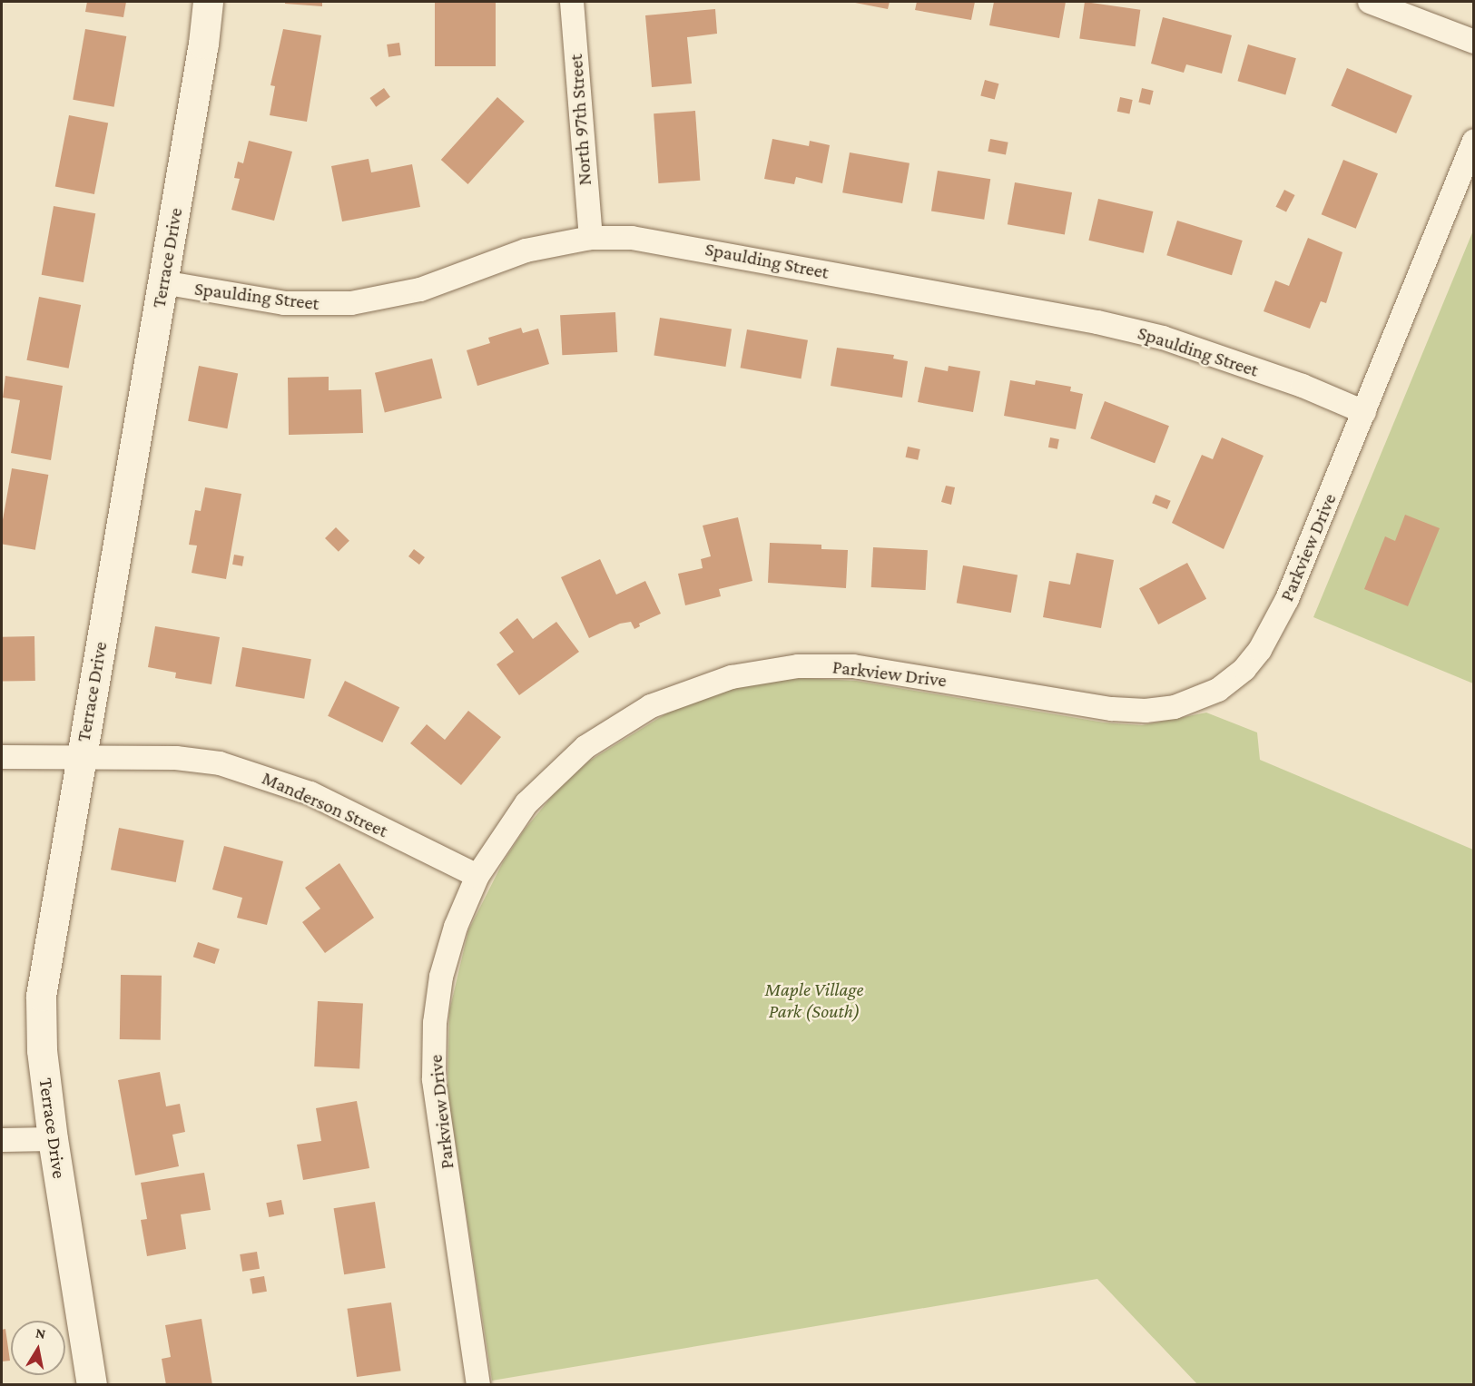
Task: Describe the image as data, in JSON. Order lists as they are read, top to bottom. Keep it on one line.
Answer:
{"streets":{"street":["North 97th Street","Terrace Drive","Spaulding Street","Parkview Drive","Manderson Street"]},"crossings":[["North 97th Street","Spaulding Street"],["Terrace Drive","Spaulding Street"],["Terrace Drive","Manderson Street"],["Spaulding Street","Parkview Drive"],["Parkview Drive","Manderson Street"]],"parks":["Maple Village Park (South)"],"north":"top"}
